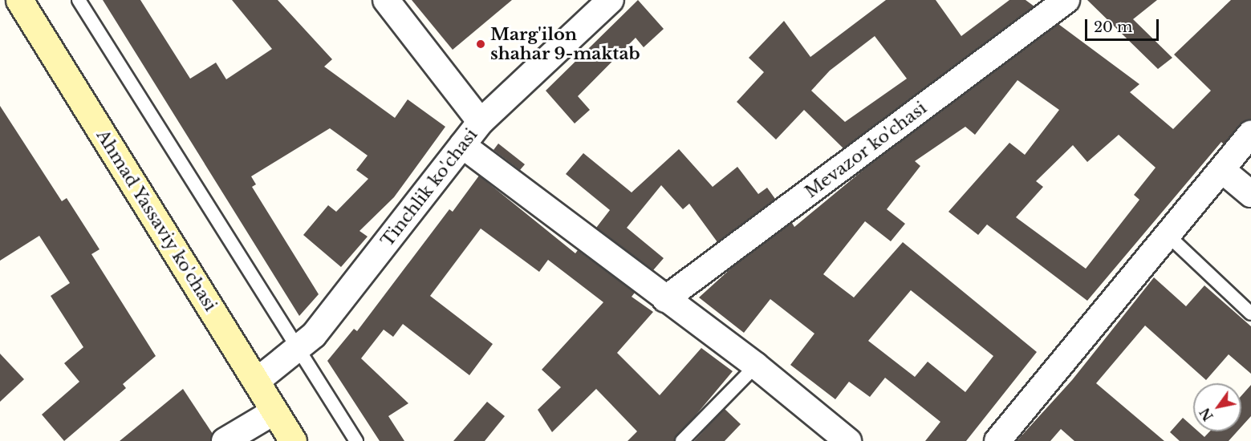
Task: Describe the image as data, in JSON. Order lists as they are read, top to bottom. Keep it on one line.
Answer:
{"streets":{"main road":["Ahmad Yassaviy ko'chasi"],"street":["Mevazor ko'chasi","Tinchlik ko'chasi"]},"crossings":[["Tinchlik ko'chasi","Ahmad Yassaviy ko'chasi"]],"places":["Marg'ilon shahar 9-maktab"],"scale_bar":"20 m","north":"bottom left"}
